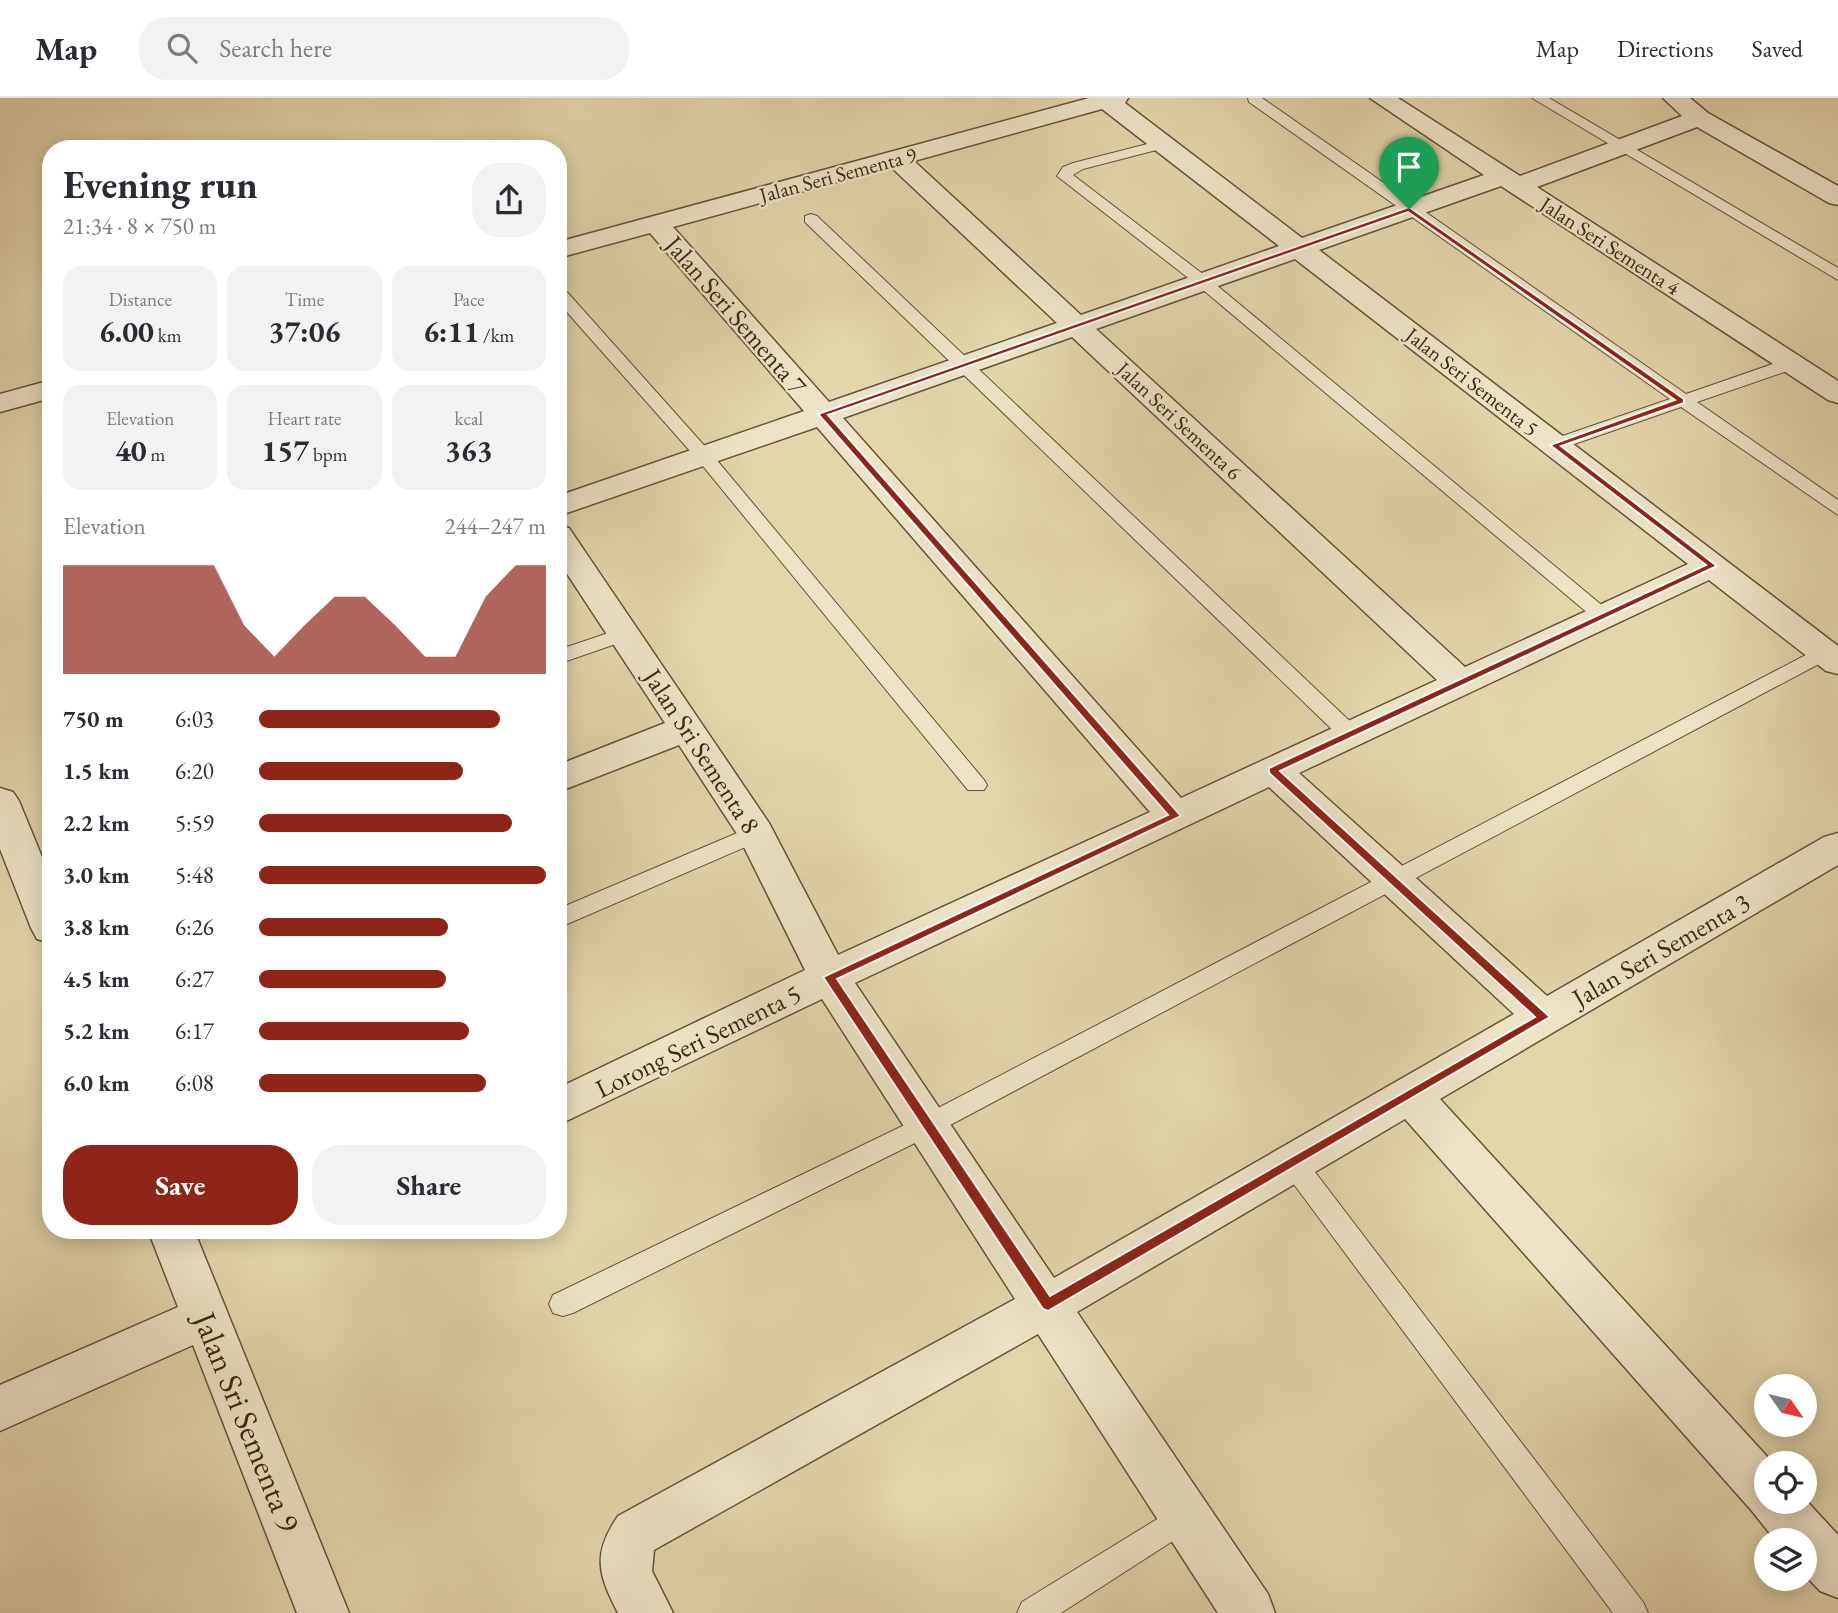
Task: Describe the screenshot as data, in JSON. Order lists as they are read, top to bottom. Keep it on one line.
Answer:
{"streets":{"street":["Jalan Seri Sementa 9","Jalan Seri Sementa 4","Jalan Seri Sementa 7","Jalan Seri Sementa 5","Jalan Seri Sementa 6","Jalan Sri Sementa 8","Jalan Seri Sementa 3","Lorong Seri Sementa 5","Jalan Sri Sementa 9"]},"crossings":[["Jalan Seri Sementa 9","Jalan Seri Sementa 7"],["Jalan Seri Sementa 9","Jalan Seri Sementa 5"],["Jalan Seri Sementa 9","Jalan Seri Sementa 6"],["Jalan Seri Sementa 7","Lorong Seri Sementa 5"],["Jalan Seri Sementa 5","Lorong Seri Sementa 5"],["Jalan Seri Sementa 6","Lorong Seri Sementa 5"],["Jalan Sri Sementa 8","Jalan Seri Sementa 3"],["Jalan Sri Sementa 8","Lorong Seri Sementa 5"]],"north":"bottom right","page":{"header":"Map","search":"Search here","nav":["Map","Directions","Saved"],"heading":["Evening run","21:34 · 8 × 750 m"],"stats":[["Distance","6.00 km"],["Time","37:06"],["Pace","6:11 /km"],["Elevation","40 m"],["Heart rate","157 bpm"],["kcal","363"]],"chart":["Elevation","244–247 m"],"list":[{"name":"750 m","note":"6:03"},{"name":"1.5 km","note":"6:20"},{"name":"2.2 km","note":"5:59"},{"name":"3.0 km","note":"5:48"},{"name":"3.8 km","note":"6:26"},{"name":"4.5 km","note":"6:27"},{"name":"5.2 km","note":"6:17"},{"name":"6.0 km","note":"6:08"}],"buttons":["Save","Share"]}}
